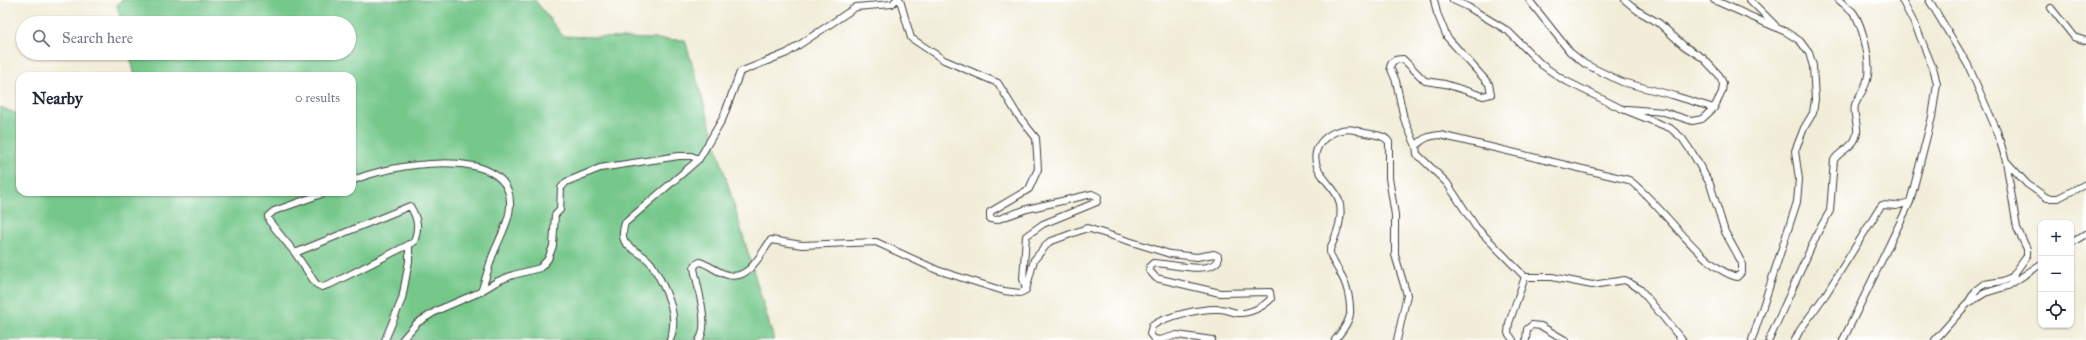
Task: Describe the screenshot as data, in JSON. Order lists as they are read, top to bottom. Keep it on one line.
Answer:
{"page":{"search":"Search here","heading":["Nearby","0 results"],"map_buttons":["+","−"]}}
